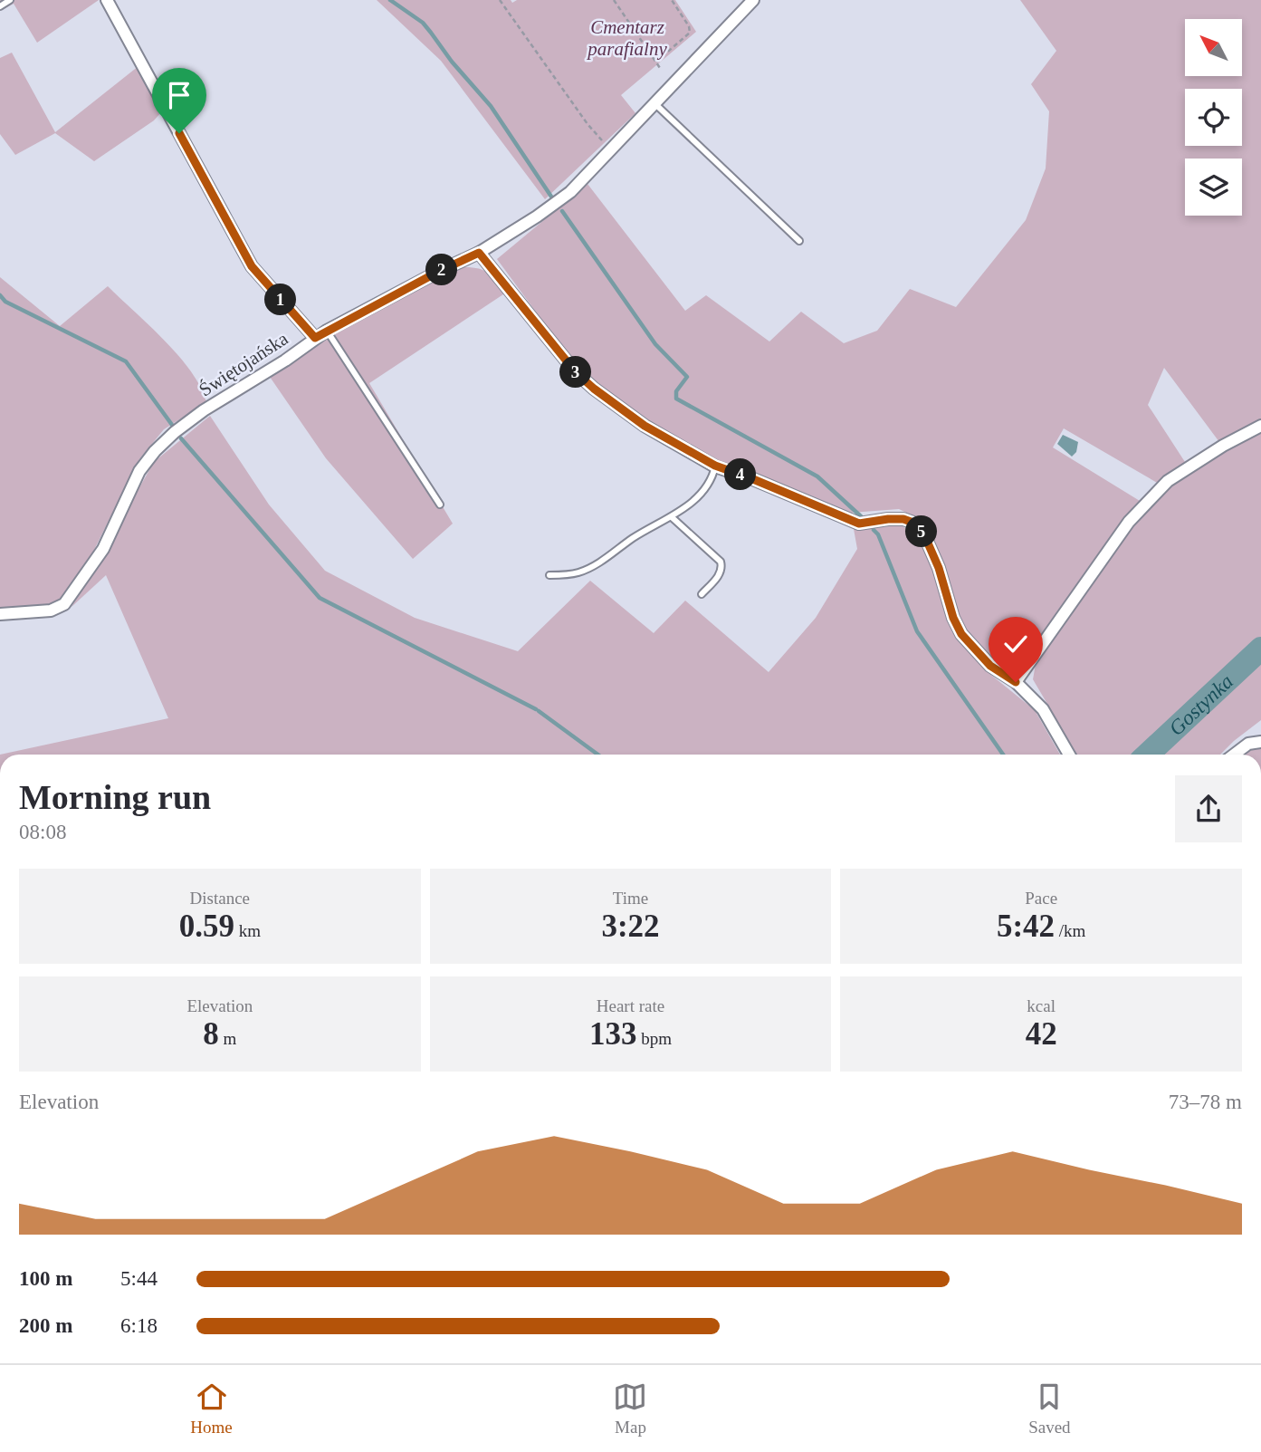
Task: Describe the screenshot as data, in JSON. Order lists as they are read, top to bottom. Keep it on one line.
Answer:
{"streets":{"street":["Świętojańska"]},"water":["Gostynka"],"parks":["Cmentarz parafialny"],"north":"top left","page":{"pins":["2","1","3","4","5"],"heading":["Morning run","08:08"],"stats":[["Distance","0.59 km"],["Time","3:22"],["Pace","5:42 /km"],["Elevation","8 m"],["Heart rate","133 bpm"],["kcal","42"]],"chart":["Elevation","73–78 m"],"list":[{"name":"100 m","note":"5:44"},{"name":"200 m","note":"6:18"}],"tabs":["Home","Map","Saved"]}}
